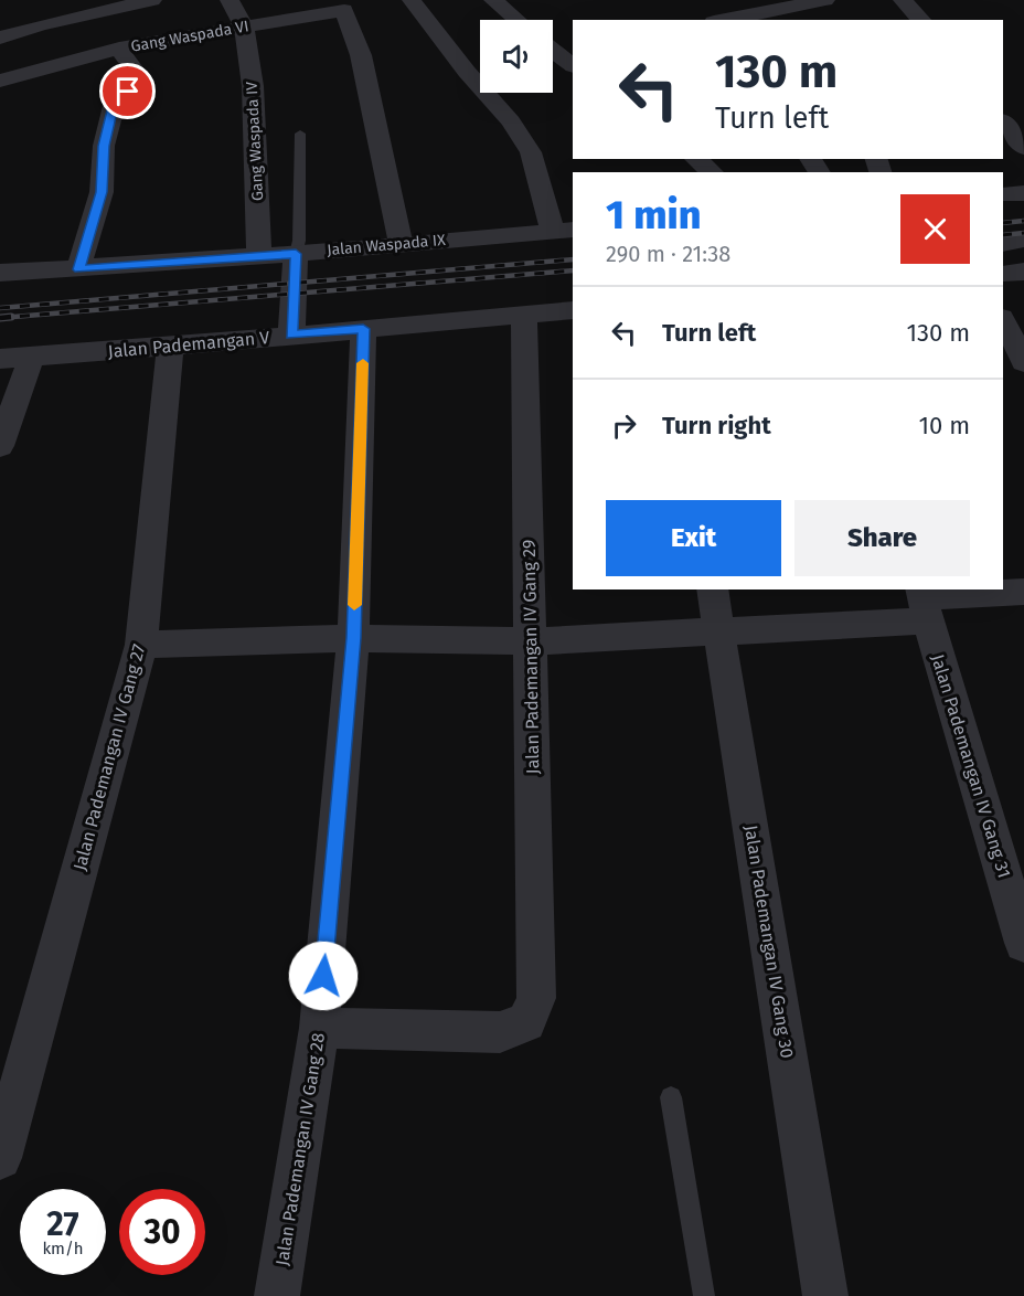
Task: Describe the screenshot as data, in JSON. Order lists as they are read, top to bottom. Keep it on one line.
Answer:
{"streets":{"street":["Gang Waspada VI","Gang Waspada IV","Jalan Waspada IX","Jalan Pademangan V","Jalan Pademangan IV Gang 29","Jalan Pademangan IV Gang 27","Jalan Pademangan IV Gang 31","Jalan Pademangan IV Gang 30","Jalan Pademangan IV Gang 28"]},"crossings":[["Gang Waspada VI","Gang Waspada IV"],["Gang Waspada VI","Jalan Waspada IX"],["Gang Waspada IV","Jalan Waspada IX"],["Jalan Pademangan V","Jalan Pademangan IV Gang 29"],["Jalan Pademangan V","Jalan Pademangan IV Gang 27"],["Jalan Pademangan V","Jalan Pademangan IV Gang 28"],["Jalan Pademangan IV Gang 29","Jalan Pademangan IV Gang 28"]],"page":{"turn":["130 m","Turn left"],"heading":["1 min","290 m · 21:38"],"list":[{"name":"Turn left","value":"130 m"},{"name":"Turn right","value":"10 m"}],"buttons":["Exit","Share"],"speed":"27 km/h","limit":"30"}}
